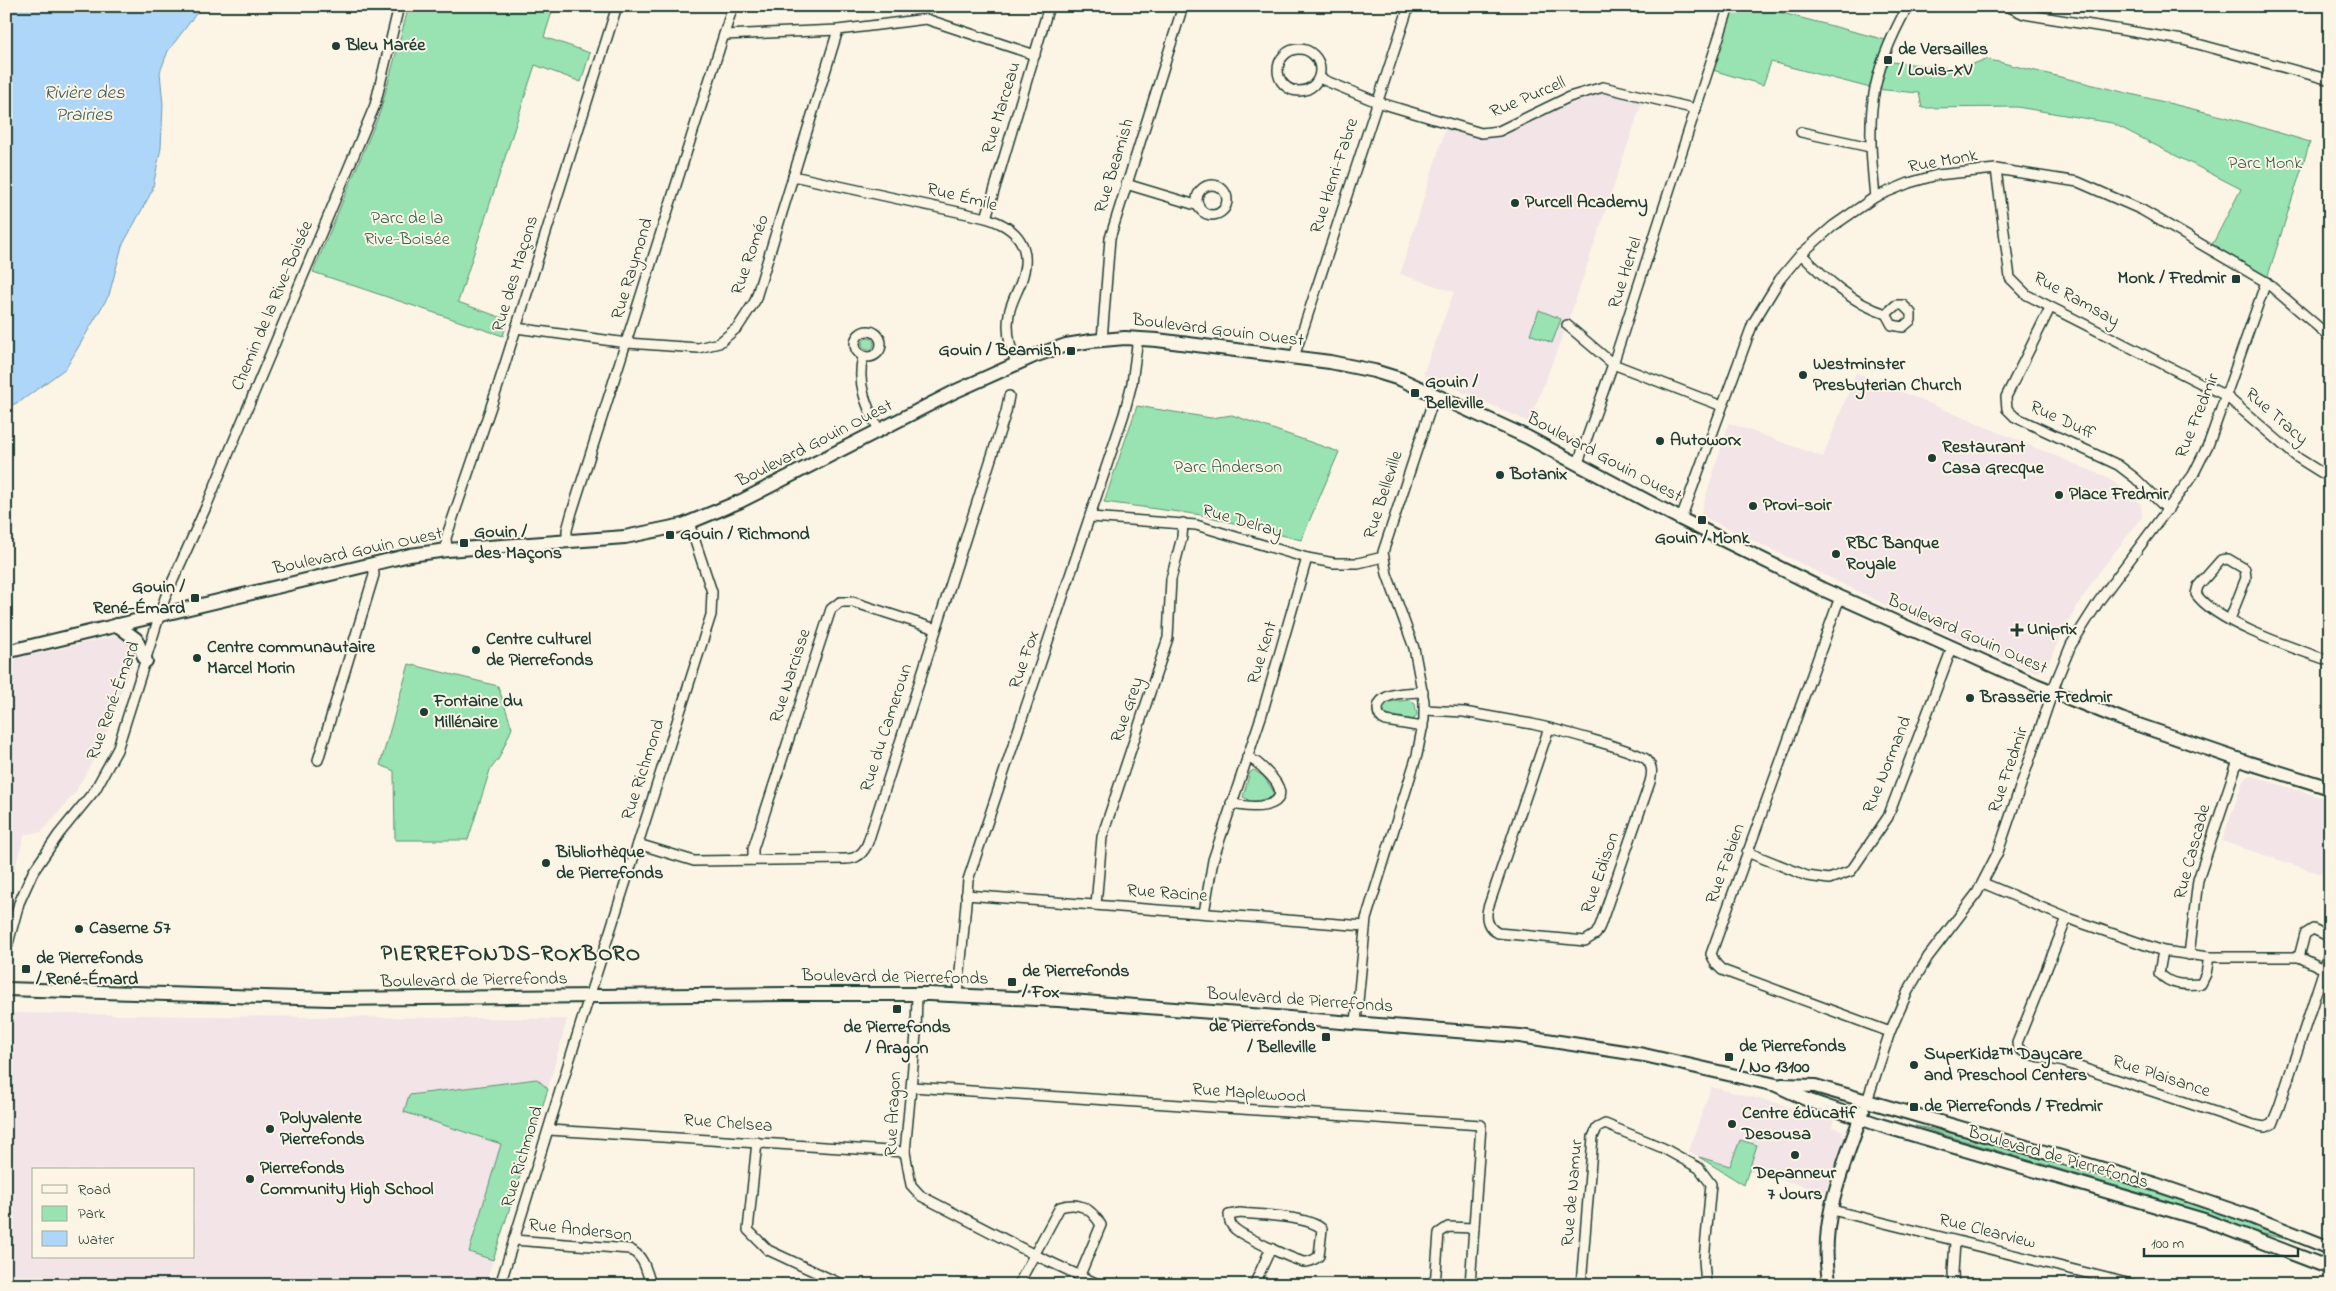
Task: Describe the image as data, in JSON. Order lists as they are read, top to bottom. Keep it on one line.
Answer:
{"streets":{"main road":["Boulevard Gouin Ouest","Rue Fredmir","Boulevard de Pierrefonds"],"street":["Rue Purcell","Rue Marceau","Rue Monk","Rue Beamish","Rue Henri-Fabre","Rue Émile","Rue Roméo","Rue Raymond","Rue Hertel","Rue des Maçons","Rue Ramsay","Chemin de la Rive-Boisée","Rue Tracy","Rue Duff","Rue Belleville","Rue Delray","Rue Kent","Rue Fox","Rue Narcisse","Rue René-Émard","Rue Grey","Rue du Cameroun","Rue Normand","Rue Richmond","Rue Cascade","Rue Fabien","Rue Edison","Rue Racine","Rue Plaisance","Rue Maplewood","Rue Aragon","Rue Chelsea","Rue de Namur","Rue Anderson","Rue Clearview"]},"crossings":[["Rue Purcell","Rue Henri-Fabre"],["Rue Purcell","Rue Hertel"],["Rue Marceau","Rue Émile"],["Rue Monk","Rue Ramsay"],["Rue Monk","Boulevard Gouin Ouest"],["Rue Monk","Rue Fredmir"],["Rue Beamish","Boulevard Gouin Ouest"],["Rue Henri-Fabre","Boulevard Gouin Ouest"],["Rue Émile","Rue Roméo"],["Rue Émile","Boulevard Gouin Ouest"],["Rue Roméo","Rue Raymond"],["Rue Roméo","Rue des Maçons"],["Rue Raymond","Boulevard Gouin Ouest"],["Rue Hertel","Boulevard Gouin Ouest"],["Rue des Maçons","Boulevard Gouin Ouest"],["Rue Ramsay","Rue Fredmir"],["Rue Ramsay","Rue Tracy"],["Rue Ramsay","Rue Duff"],["Chemin de la Rive-Boisée","Boulevard Gouin Ouest"],["Chemin de la Rive-Boisée","Rue René-Émard"],["Boulevard Gouin Ouest","Rue Fredmir"],["Boulevard Gouin Ouest","Rue Belleville"],["Boulevard Gouin Ouest","Rue Fox"],["Boulevard Gouin Ouest","Rue René-Émard"],["Boulevard Gouin Ouest","Rue Normand"],["Boulevard Gouin Ouest","Rue Richmond"],["Boulevard Gouin Ouest","Rue Cascade"],["Boulevard Gouin Ouest","Rue Fabien"],["Rue Fredmir","Rue Tracy"],["Rue Fredmir","Rue Duff"],["Rue Fredmir","Rue Fabien"],["Rue Fredmir","Boulevard de Pierrefonds"],["Rue Fredmir","Rue Clearview"],["Rue Belleville","Rue Delray"],["Rue Belleville","Rue Edison"],["Rue Belleville","Rue Racine"],["Rue Belleville","Boulevard de Pierrefonds"],["Rue Delray","Rue Kent"],["Rue Delray","Rue Fox"],["Rue Delray","Rue Grey"],["Rue Kent","Rue Racine"],["Rue Fox","Rue Racine"],["Rue Fox","Boulevard de Pierrefonds"],["Rue Narcisse","Rue du Cameroun"],["Rue Grey","Rue Racine"],["Rue du Cameroun","Rue Richmond"],["Rue Normand","Rue Fabien"],["Rue Richmond","Boulevard de Pierrefonds"],["Rue Richmond","Rue Chelsea"],["Rue Richmond","Rue Anderson"],["Boulevard de Pierrefonds","Rue Aragon"],["Rue Maplewood","Rue Aragon"],["Rue Aragon","Rue Chelsea"]],"districts":["PIERREFONDS-ROXBORO"],"water":["Rivière des Prairies"],"parks":["Parc Monk","Parc de la Rive-Boisée","Parc Anderson"],"places":{"other":["Bleu Marée","Purcell Academy","Westminster Presbyterian Church","Autoworx","Restaurant Casa Grecque","Botanix","Place Fredmir","Provi-soir","RBC Banque Royale","Centre culturel de Pierrefonds","Centre communautaire Marcel Morin","Brasserie Fredmir","Fontaine du Millénaire","Bibliothèque de Pierrefonds","Caserne 57","SuperKidz™ Daycare and Preschool Centers","Centre éducatif Desousa","Polyvalente Pierrefonds","Depanneur 7 Jours","Pierrefonds Community High School"],"transit":["de Versailles / Louis-XV","Monk / Fredmir","Gouin / Beamish","Gouin / Belleville","Gouin / Monk","Gouin / Richmond","Gouin / des Maçons","Gouin / René-Émard","de Pierrefonds / René-Émard","de Pierrefonds / Fox","de Pierrefonds / Aragon","de Pierrefonds / Belleville","de Pierrefonds / No 13100","de Pierrefonds / Fredmir"],"health":["Uniprix"]},"legend":["Road","Park","Water"],"scale_bar":"100 m"}
